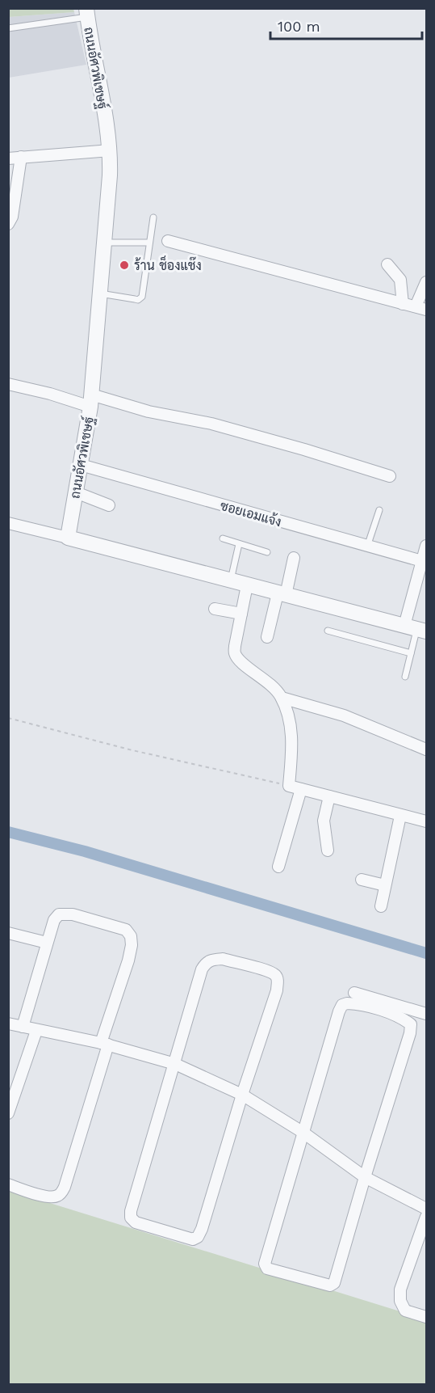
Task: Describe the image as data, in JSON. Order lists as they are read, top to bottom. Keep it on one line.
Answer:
{"streets":{"street":["ถนนอัศวพิเชษฐ์","ซอยเอมแจ้ง"]},"crossings":[["ถนนอัศวพิเชษฐ์","ซอยเอมแจ้ง"]],"places":["ร้าน ช็องแช๊ง"],"scale_bar":"100 m"}
